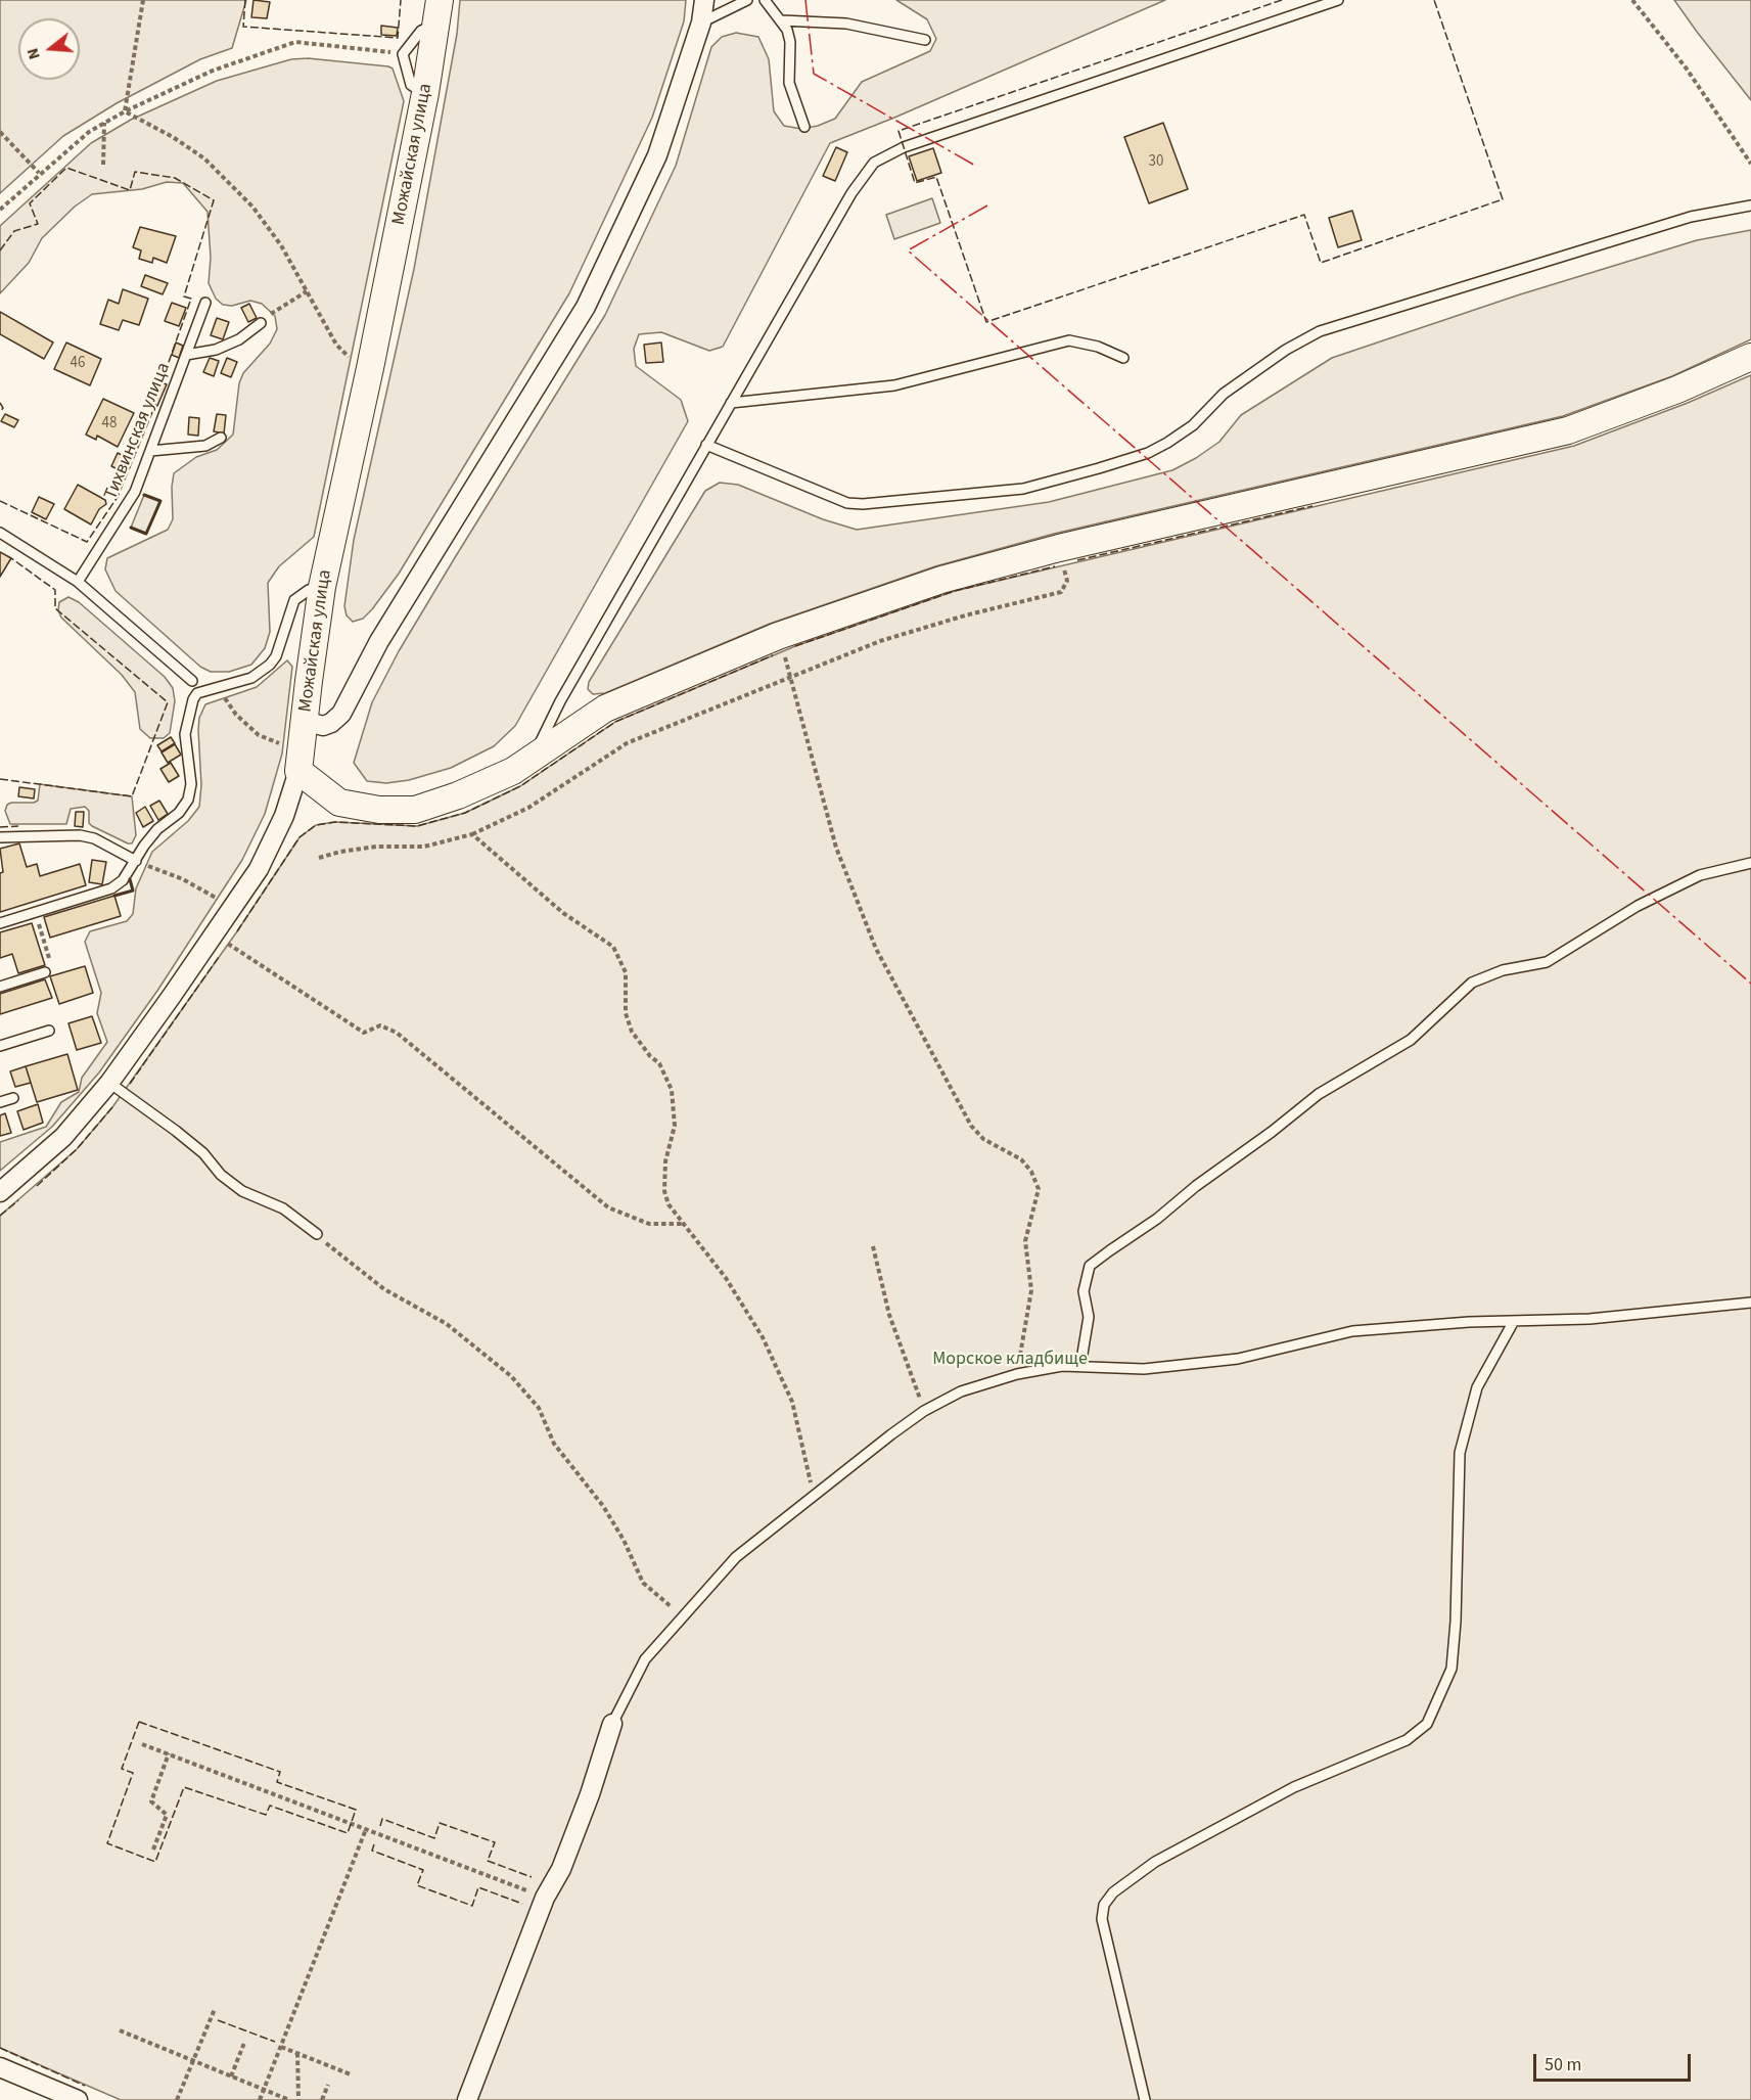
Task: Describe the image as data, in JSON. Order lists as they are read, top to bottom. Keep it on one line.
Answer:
{"streets":{"main road":["Можайская улица"],"lane":["Тихвинская улица"]},"parks":["Морское кладбище"],"house_numbers":["30","46","48"],"scale_bar":"50 m","north":"left"}
